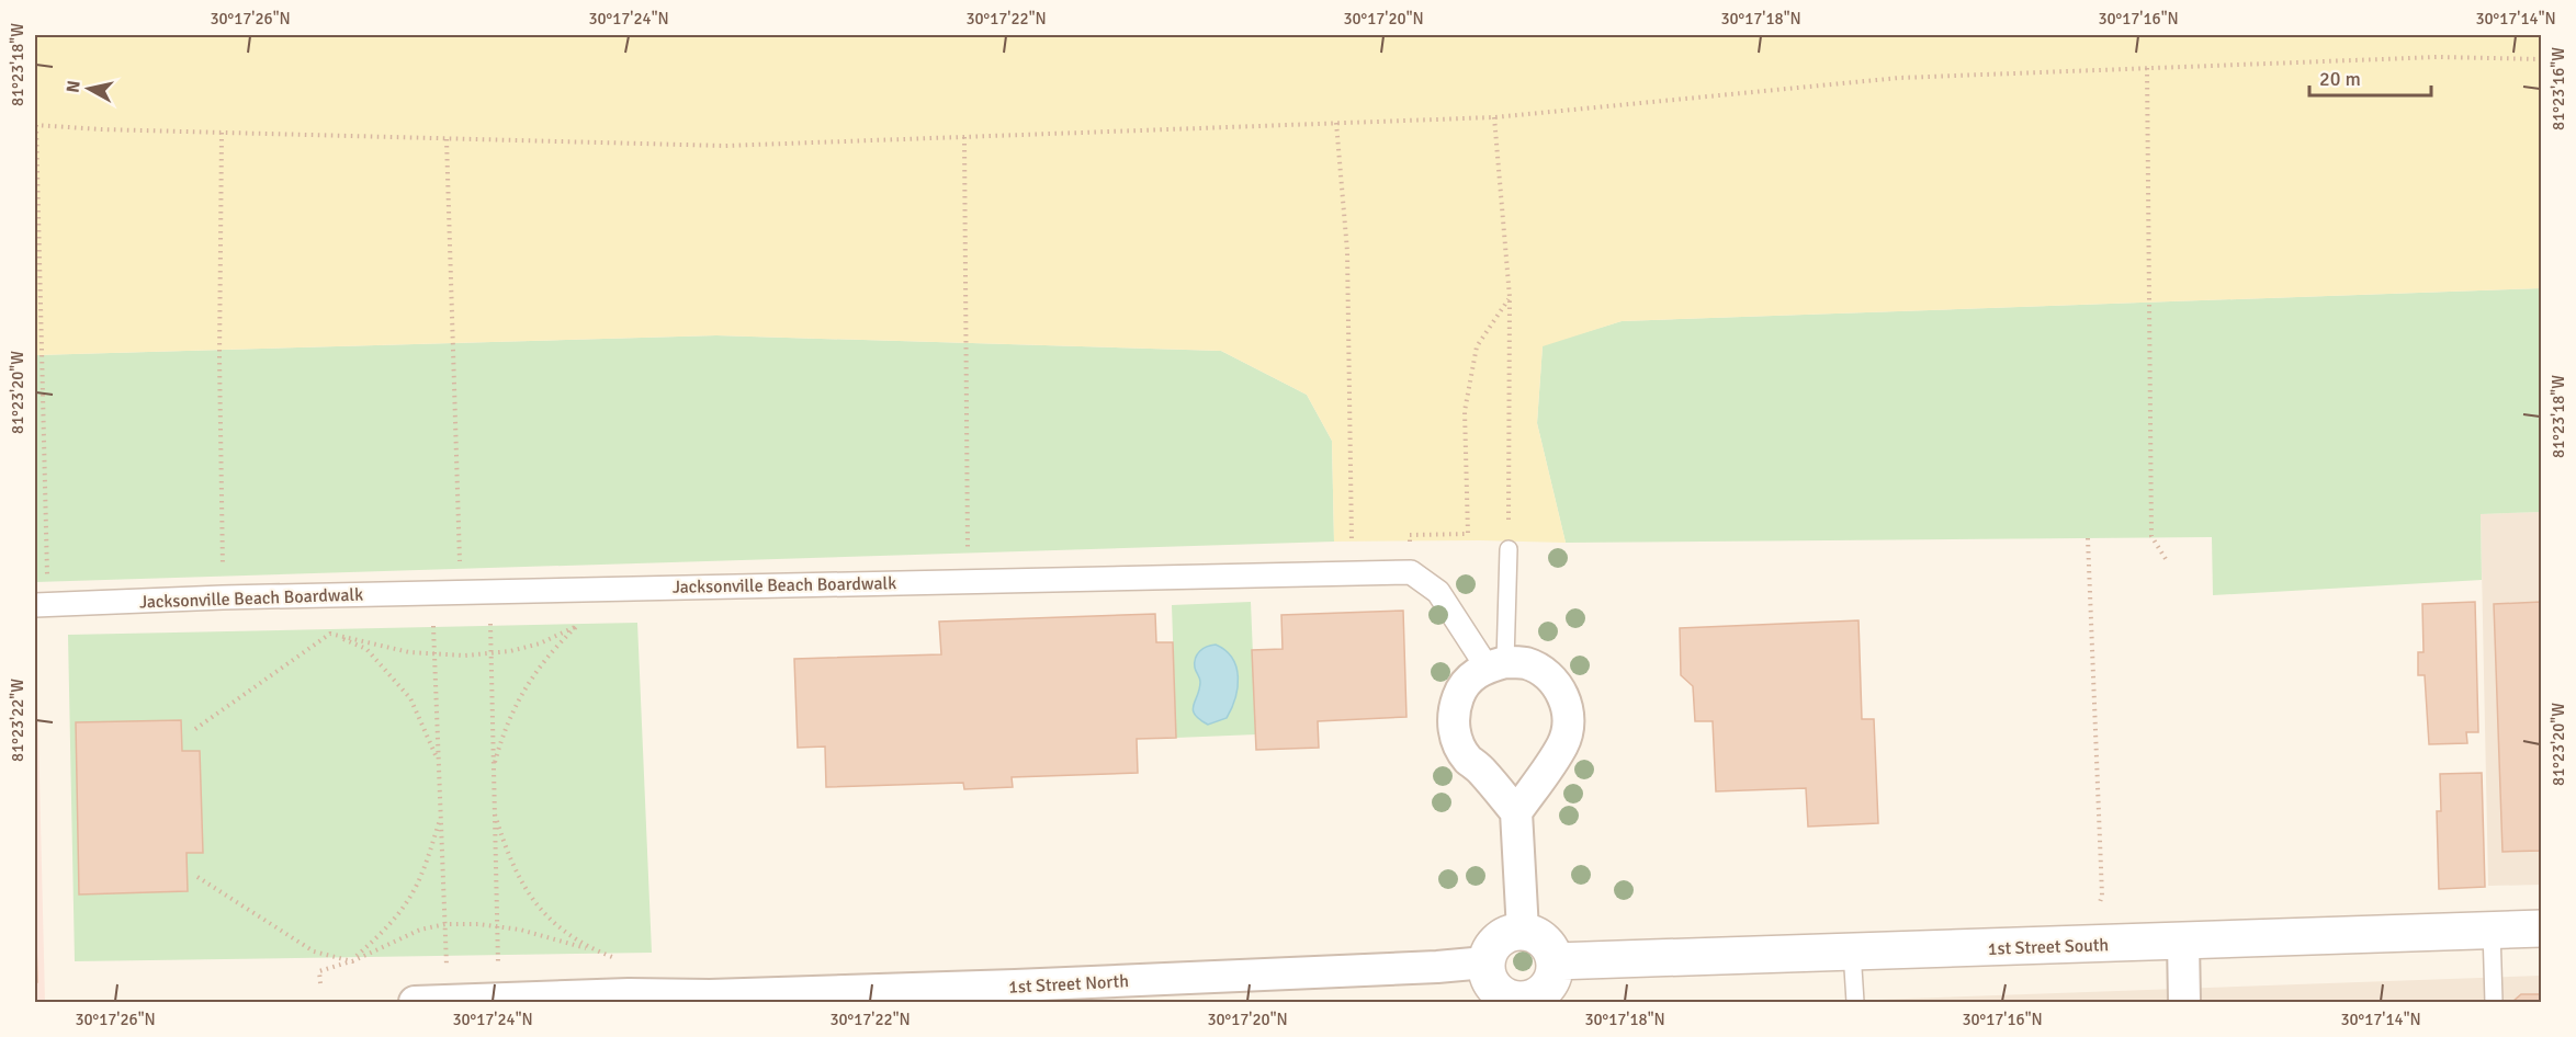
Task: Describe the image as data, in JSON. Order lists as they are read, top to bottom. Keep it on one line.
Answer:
{"streets":{"street":["Jacksonville Beach Boardwalk","1st Street South","1st Street North"]},"crossings":[["1st Street South","1st Street North"]],"scale_bar":"20 m","north":"left","coordinates":["30°17'26\"N","30°17'24\"N","30°17'22\"N","30°17'20\"N","30°17'18\"N","30°17'16\"N","30°17'14\"N","81°23'18\"W","81°23'16\"W","81°23'20\"W","81°23'22\"W"]}
